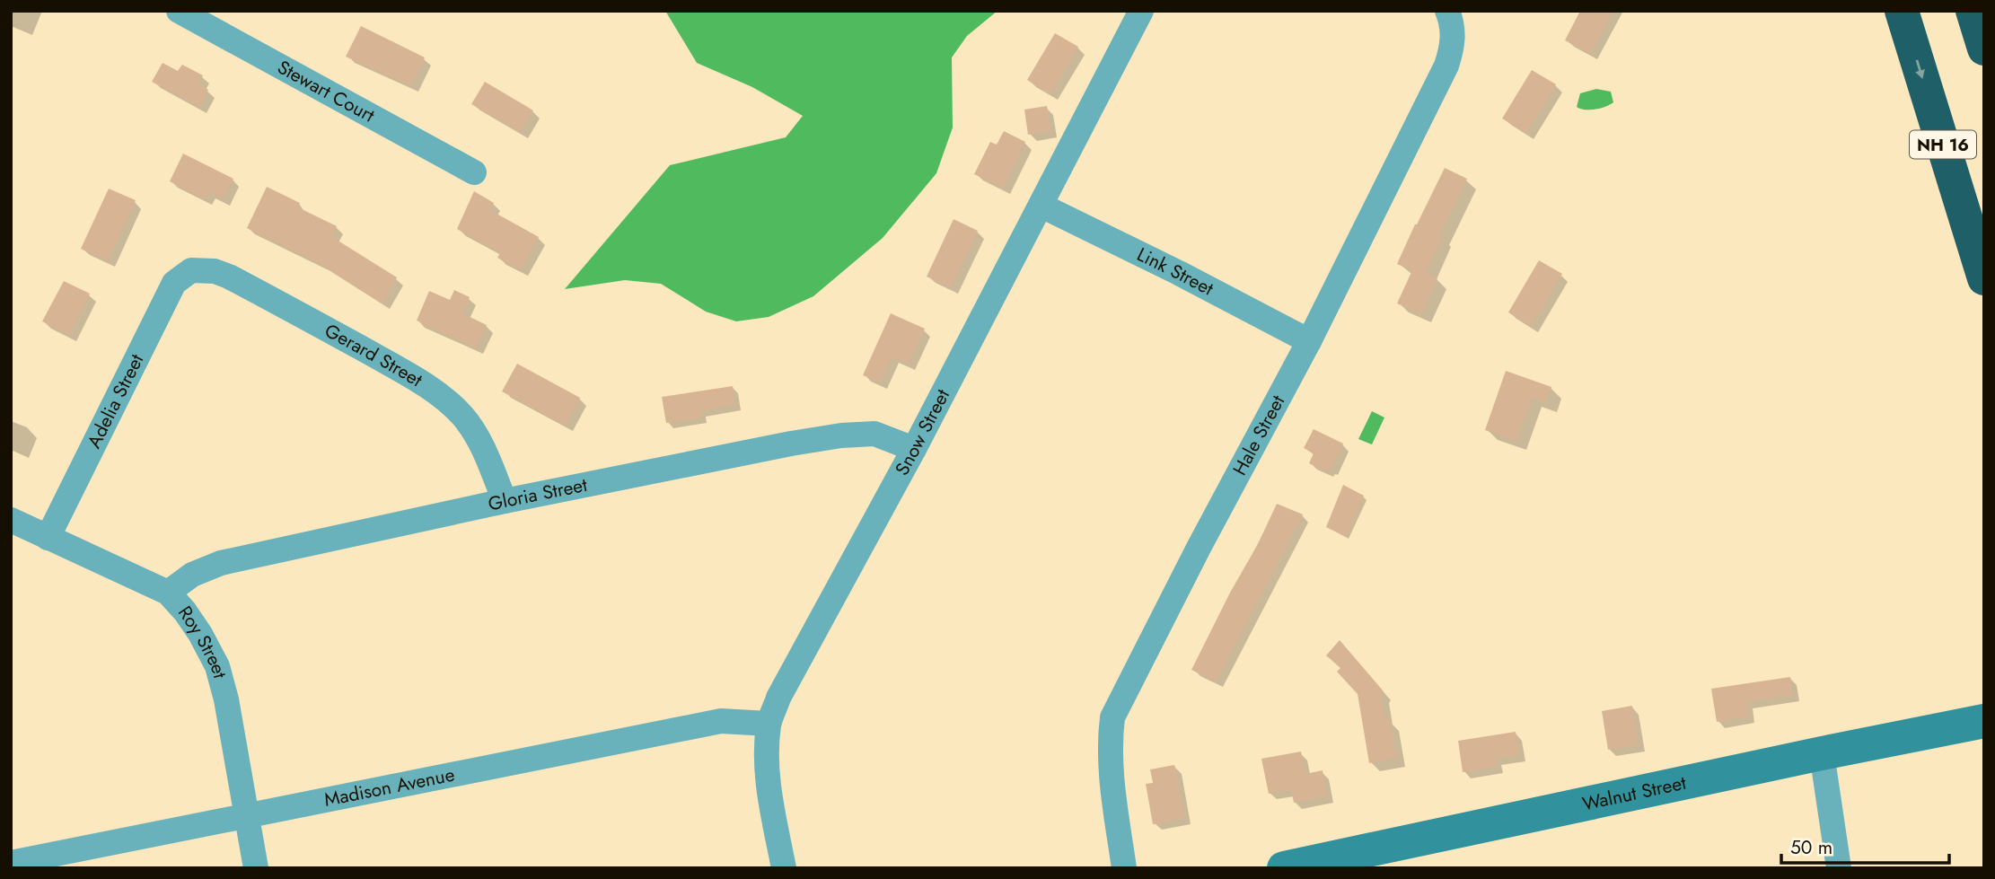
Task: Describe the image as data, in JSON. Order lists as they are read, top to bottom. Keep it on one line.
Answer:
{"streets":{"highway":["NH 16"],"main road":["Walnut Street"],"street":["Stewart Court","Link Street","Gerard Street","Adelia Street","Snow Street","Hale Street","Gloria Street","Roy Street","Madison Avenue"]},"crossings":[["Link Street","Snow Street"],["Link Street","Hale Street"],["Gerard Street","Adelia Street"],["Gerard Street","Gloria Street"],["Adelia Street","Roy Street"],["Snow Street","Gloria Street"],["Snow Street","Madison Avenue"],["Gloria Street","Roy Street"],["Roy Street","Madison Avenue"]],"scale_bar":"50 m"}
